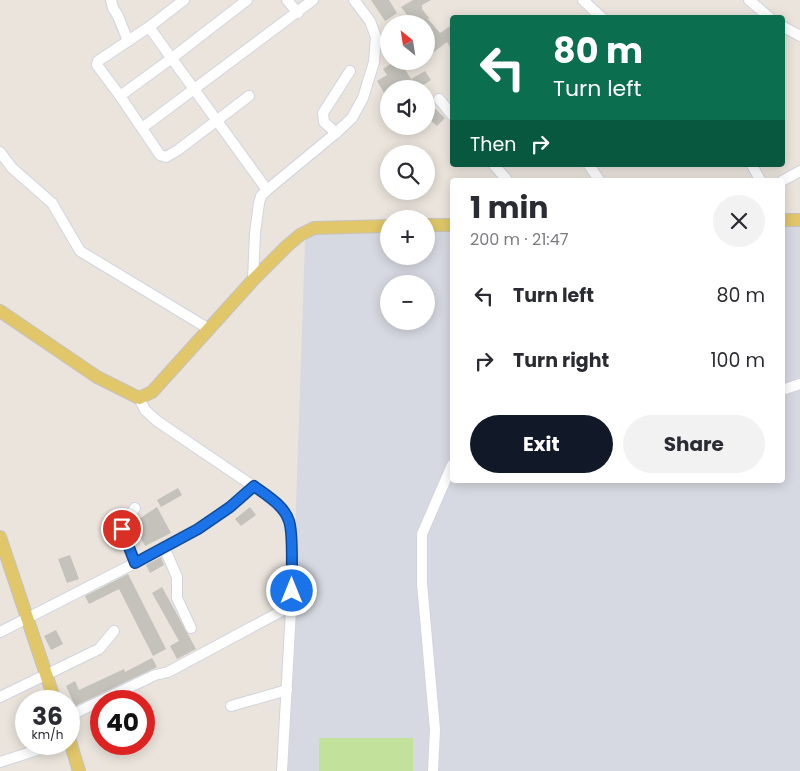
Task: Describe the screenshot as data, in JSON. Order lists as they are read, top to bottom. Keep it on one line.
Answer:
{"north":"top left","page":{"map_buttons":["+","−"],"turn":["80 m","Turn left"],"then":"Then","heading":["1 min","200 m · 21:47"],"list":[{"name":"Turn left","value":"80 m"},{"name":"Turn right","value":"100 m"}],"buttons":["Exit","Share"],"speed":"36 km/h","limit":"40"}}
